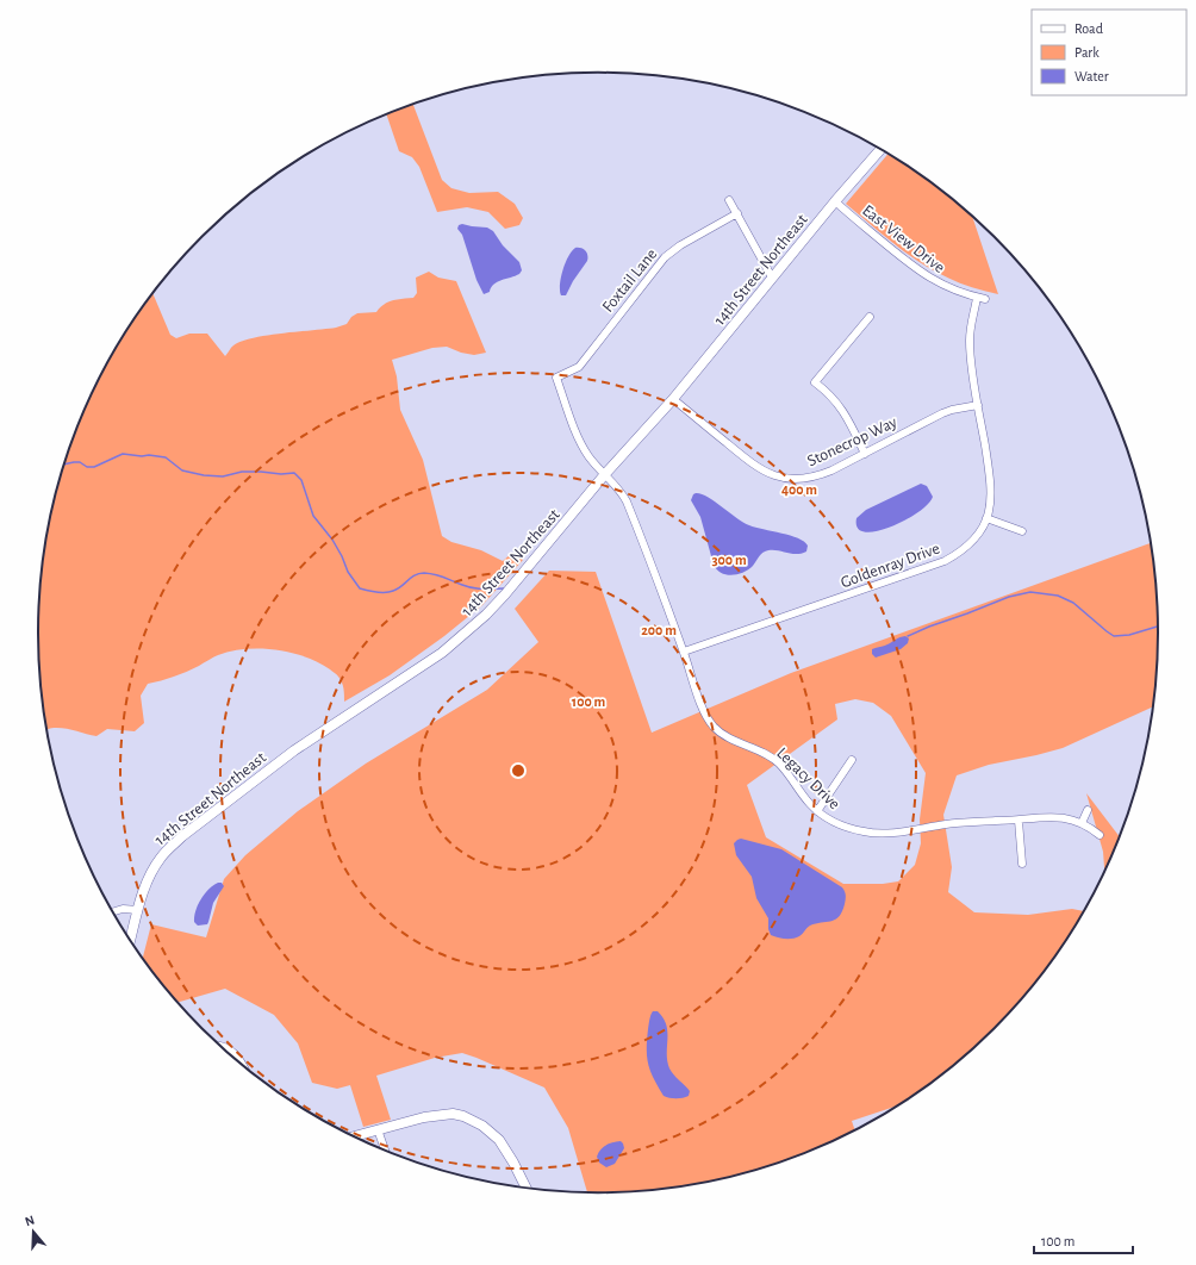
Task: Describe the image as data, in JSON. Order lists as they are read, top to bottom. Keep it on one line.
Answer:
{"streets":{"street":["East View Drive","14th Street Northeast","Foxtail Lane","Stonecrop Way","Goldenray Drive","Legacy Drive"]},"crossings":[["East View Drive","14th Street Northeast"],["East View Drive","Goldenray Drive"],["14th Street Northeast","Stonecrop Way"],["14th Street Northeast","Legacy Drive"],["Foxtail Lane","Legacy Drive"],["Stonecrop Way","Goldenray Drive"],["Goldenray Drive","Legacy Drive"]],"legend":["Road","Park","Water"],"scale_bar":"100 m","north":"top","rings":["400 m","300 m","200 m","100 m"]}
